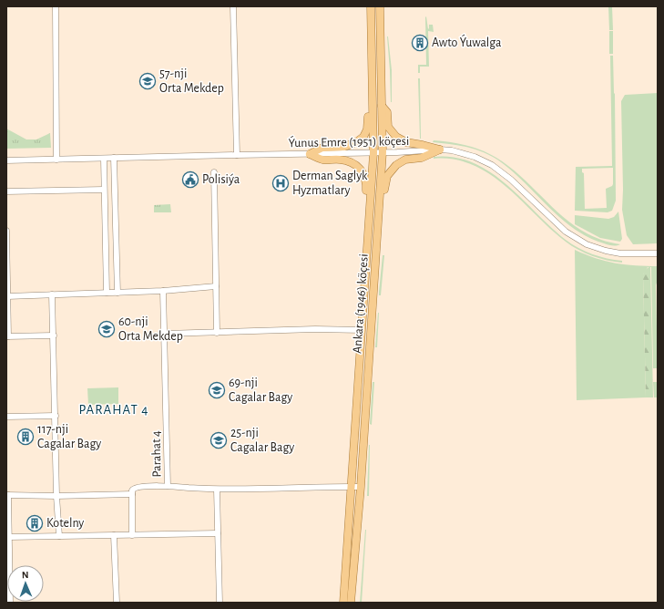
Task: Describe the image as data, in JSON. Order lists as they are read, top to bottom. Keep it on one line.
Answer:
{"streets":{"main road":["Ankara (1946) köçesi"],"street":["Ýunus Emre (1951) köçesi","Parahat 4"]},"crossings":[["Ýunus Emre (1951) köçesi","Ankara (1946) köçesi"],["Ankara (1946) köçesi","Parahat 4"]],"districts":["PARAHAT 4"],"places":{"building":["Awto Ýuwalga","117-nji Cagalar Bagy","Kotelny"],"school or university":["57-nji Orta Mekdep","60-nji Orta Mekdep","69-nji Cagalar Bagy","25-nji Cagalar Bagy"],"public building":["Polisiýa"],"hospital":["Derman Saglyk Hyzmatlary"]},"north":"top"}
